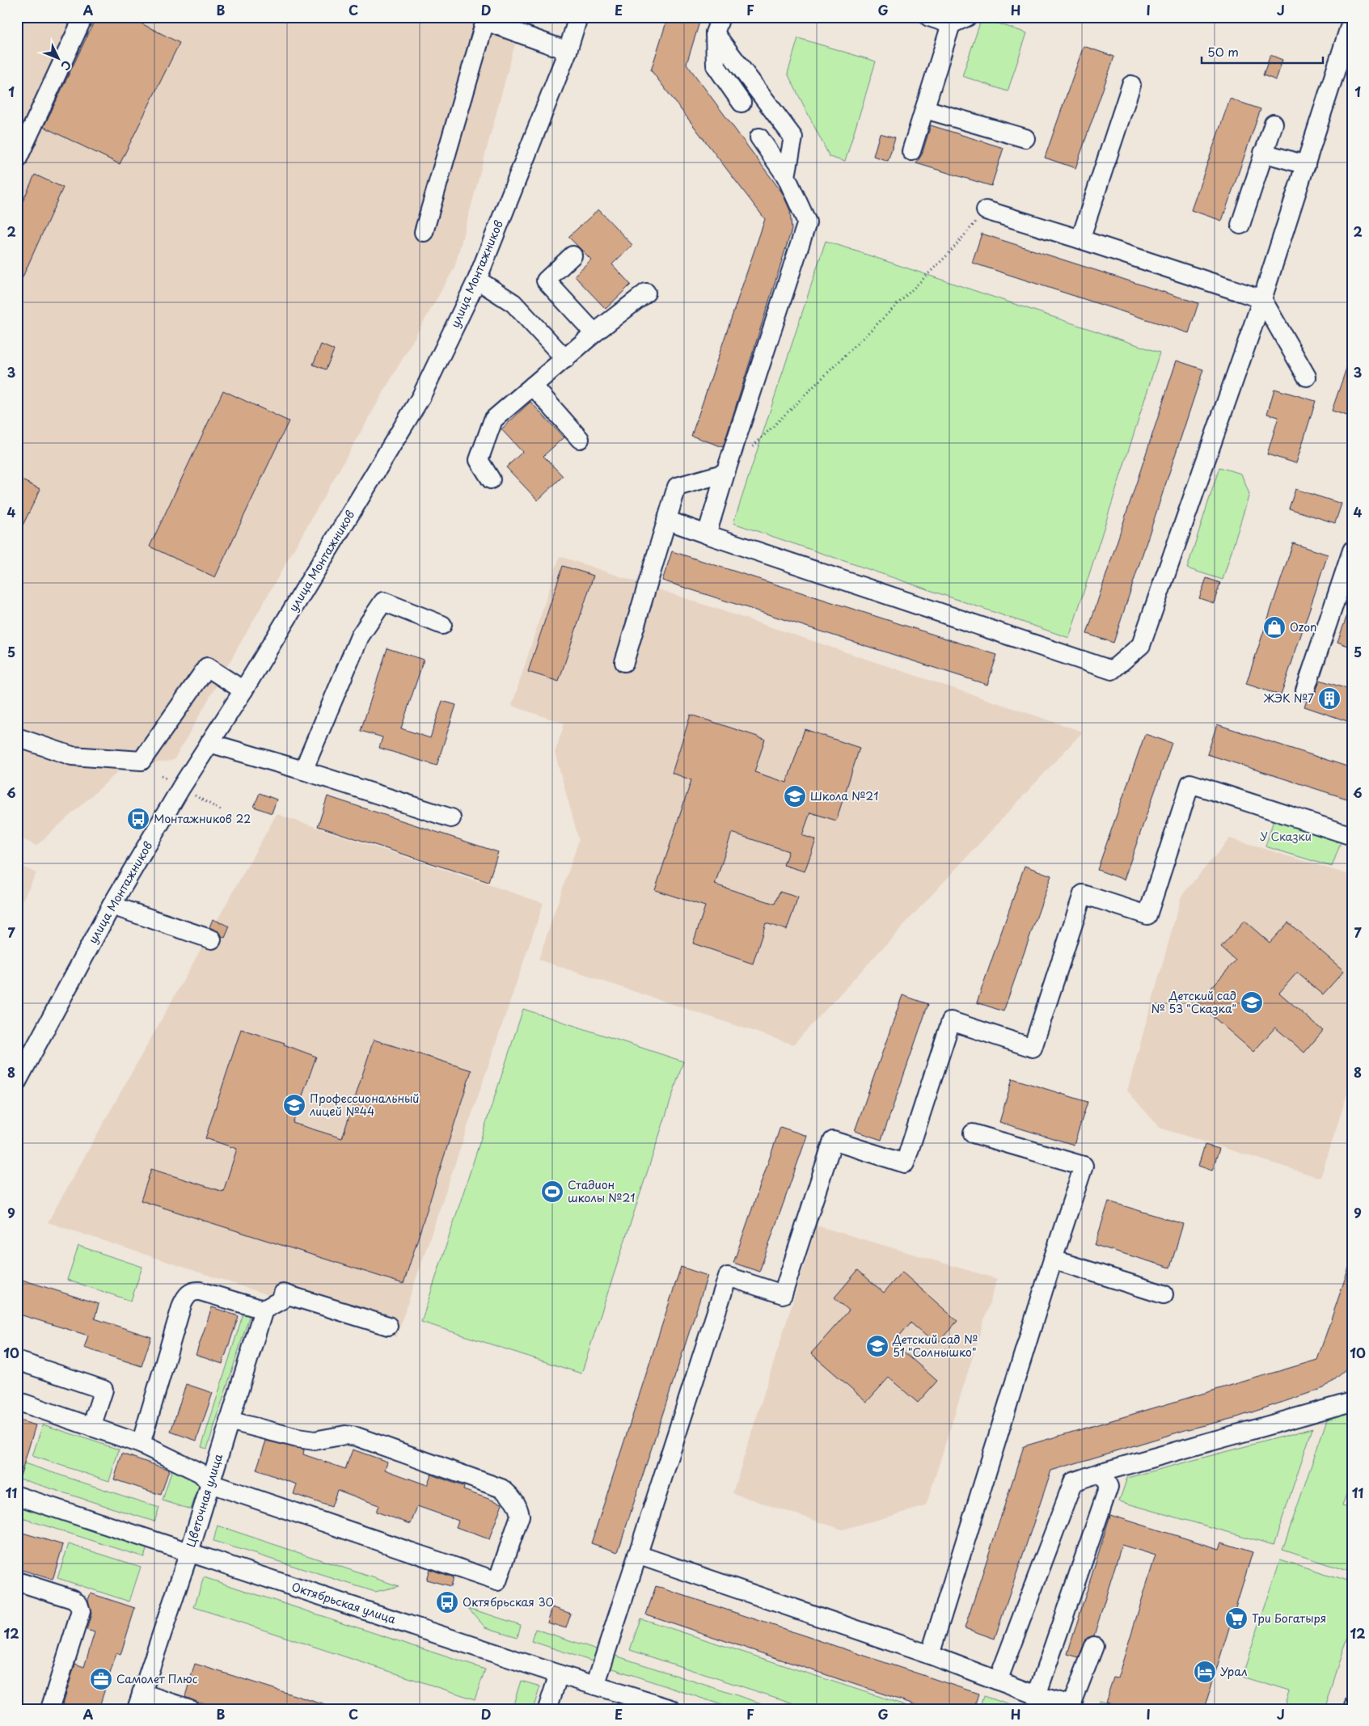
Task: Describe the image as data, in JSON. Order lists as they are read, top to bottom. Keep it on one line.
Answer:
{"streets":{"street":["улица Монтажников","Цветочная улица","Октябрьская улица"]},"crossings":[["Цветочная улица","Октябрьская улица"]],"parks":["У Сказки"],"places":{"shop":["Ozon"],"building":["ЖЭК №7"],"school or university":["Школа №21","Детский сад № 53 \"Сказка\"","Профессиональный лицей №44","Детский сад № 51 \"Солнышко\""],"bus stop":["Монтажников 22","Октябрьская 30"],"sports":["Стадион школы №21"],"supermarket":["Три Богатыря"],"hotel":["Урал"],"office":["Самолет Плюс"]},"scale_bar":"50 m","north":"bottom right","grid":{"columns":["A","B","C","D","E","F","G","H","I","J"],"rows":["1","2","3","4","5","6","7","8","9","10","11","12"]}}
